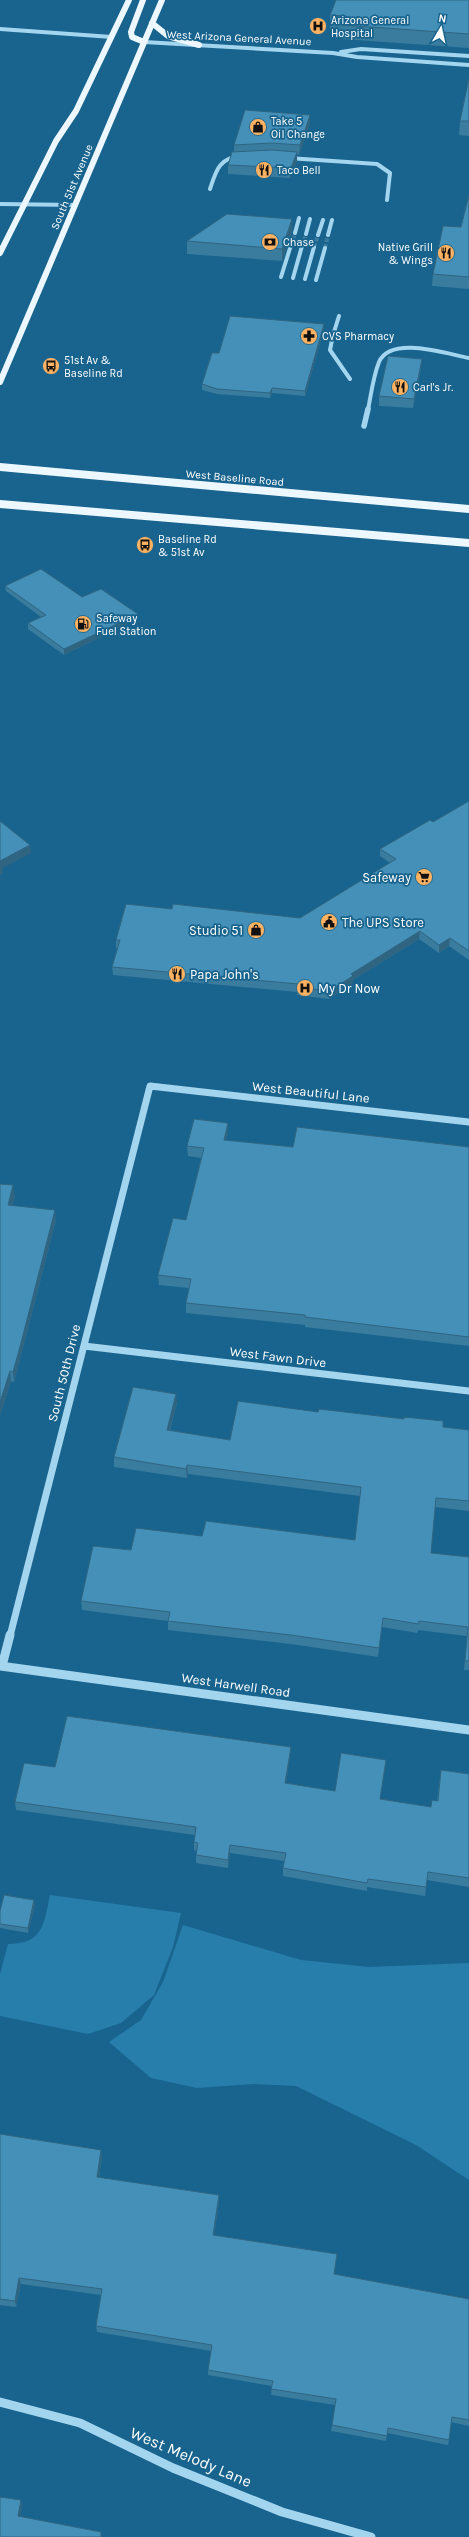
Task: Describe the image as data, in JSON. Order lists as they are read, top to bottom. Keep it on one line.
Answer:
{"streets":{"main road":["South 51st Avenue","West Baseline Road"],"street":["West Arizona General Avenue","West Beautiful Lane","West Fawn Drive","South 50th Drive","West Harwell Road","West Melody Lane"]},"crossings":[["West Arizona General Avenue","South 51st Avenue"],["West Beautiful Lane","South 50th Drive"],["West Fawn Drive","South 50th Drive"],["South 50th Drive","West Harwell Road"]],"places":{"hospital":["Arizona General Hospital","My Dr Now"],"shop":["Take 5 Oil Change","Studio 51"],"restaurant":["Taco Bell","Native Grill & Wings","Carl's Jr.","Papa John's"],"bank":["Chase"],"pharmacy":["CVS Pharmacy"],"bus stop":["51st Av & Baseline Rd","Baseline Rd & 51st Av"],"fuel station":["Safeway Fuel Station"],"supermarket":["Safeway"],"public building":["The UPS Store"]},"north":"top"}
